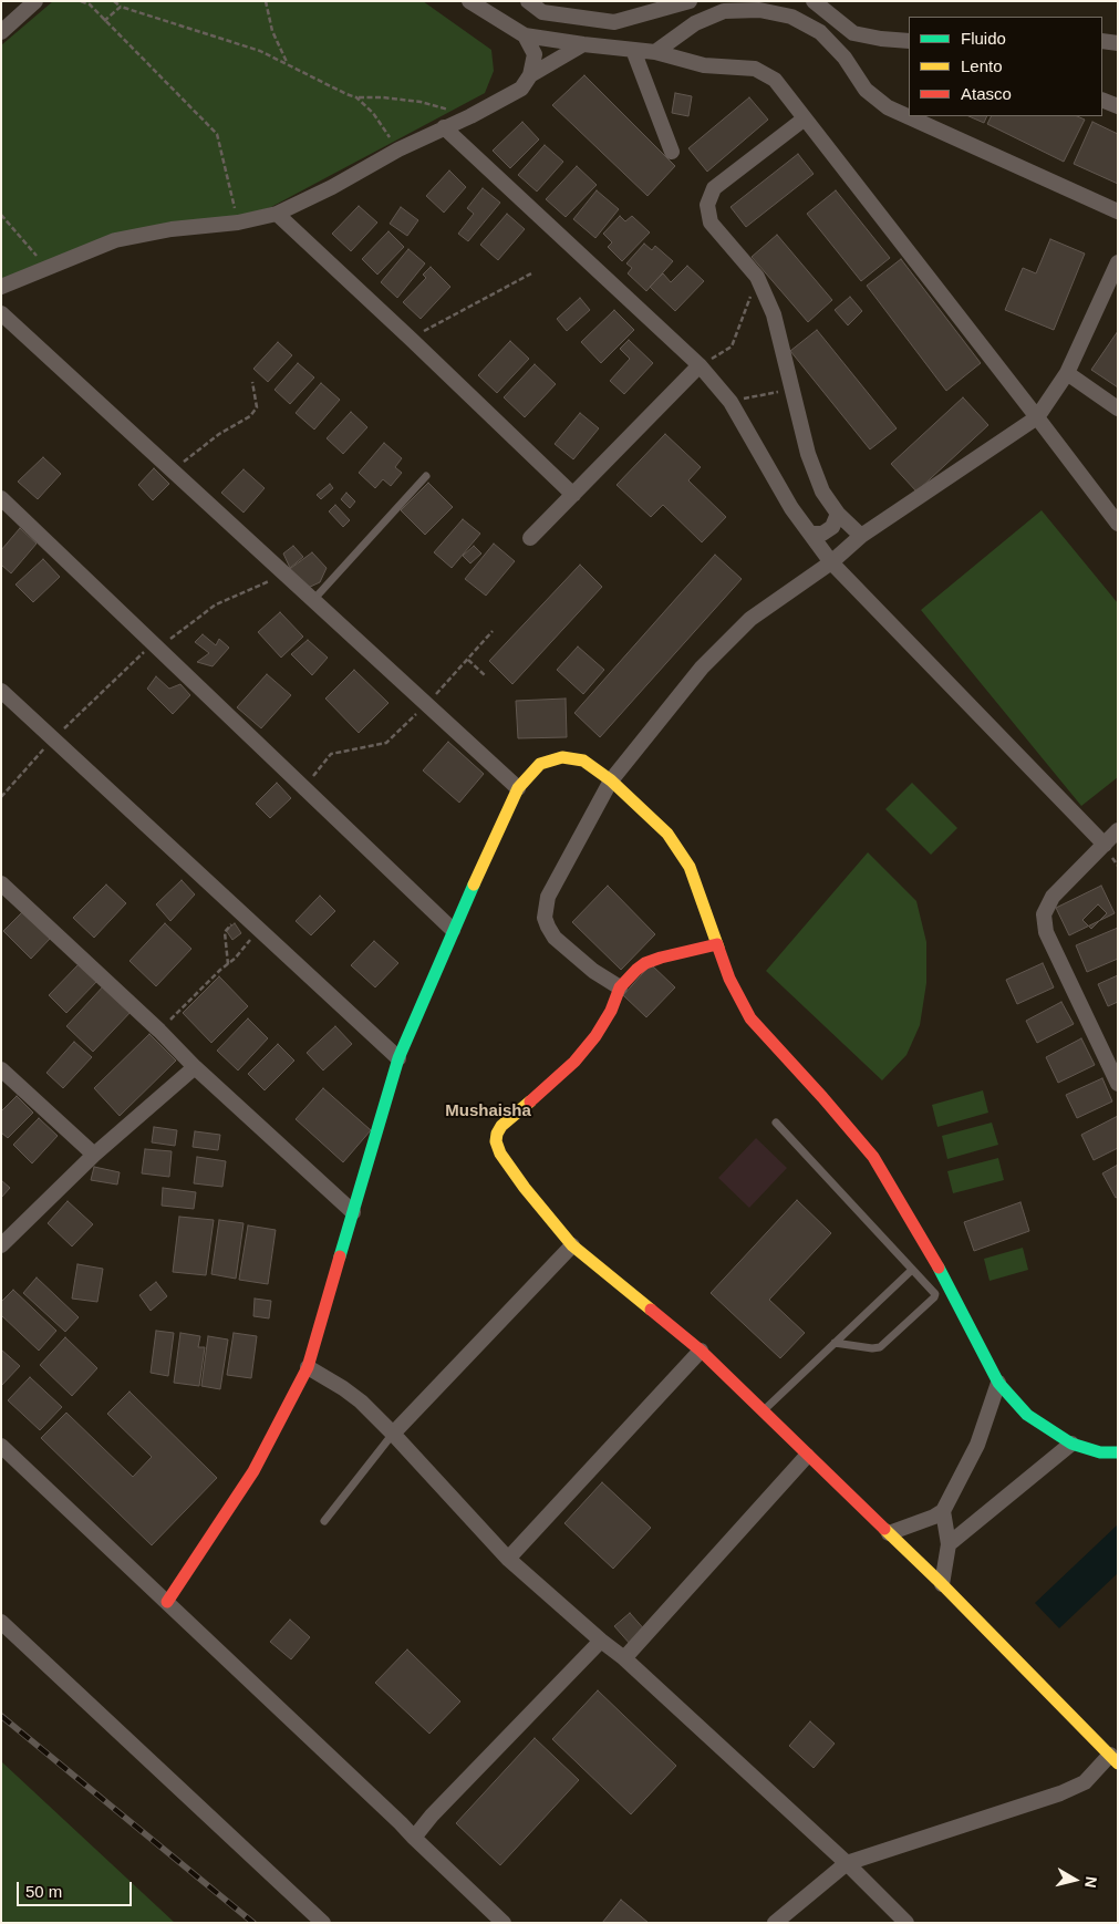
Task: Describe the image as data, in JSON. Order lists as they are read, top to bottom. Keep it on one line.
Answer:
{"districts":["Mushaisha"],"legend":["Fluido","Lento","Atasco"],"scale_bar":"50 m","north":"right"}
